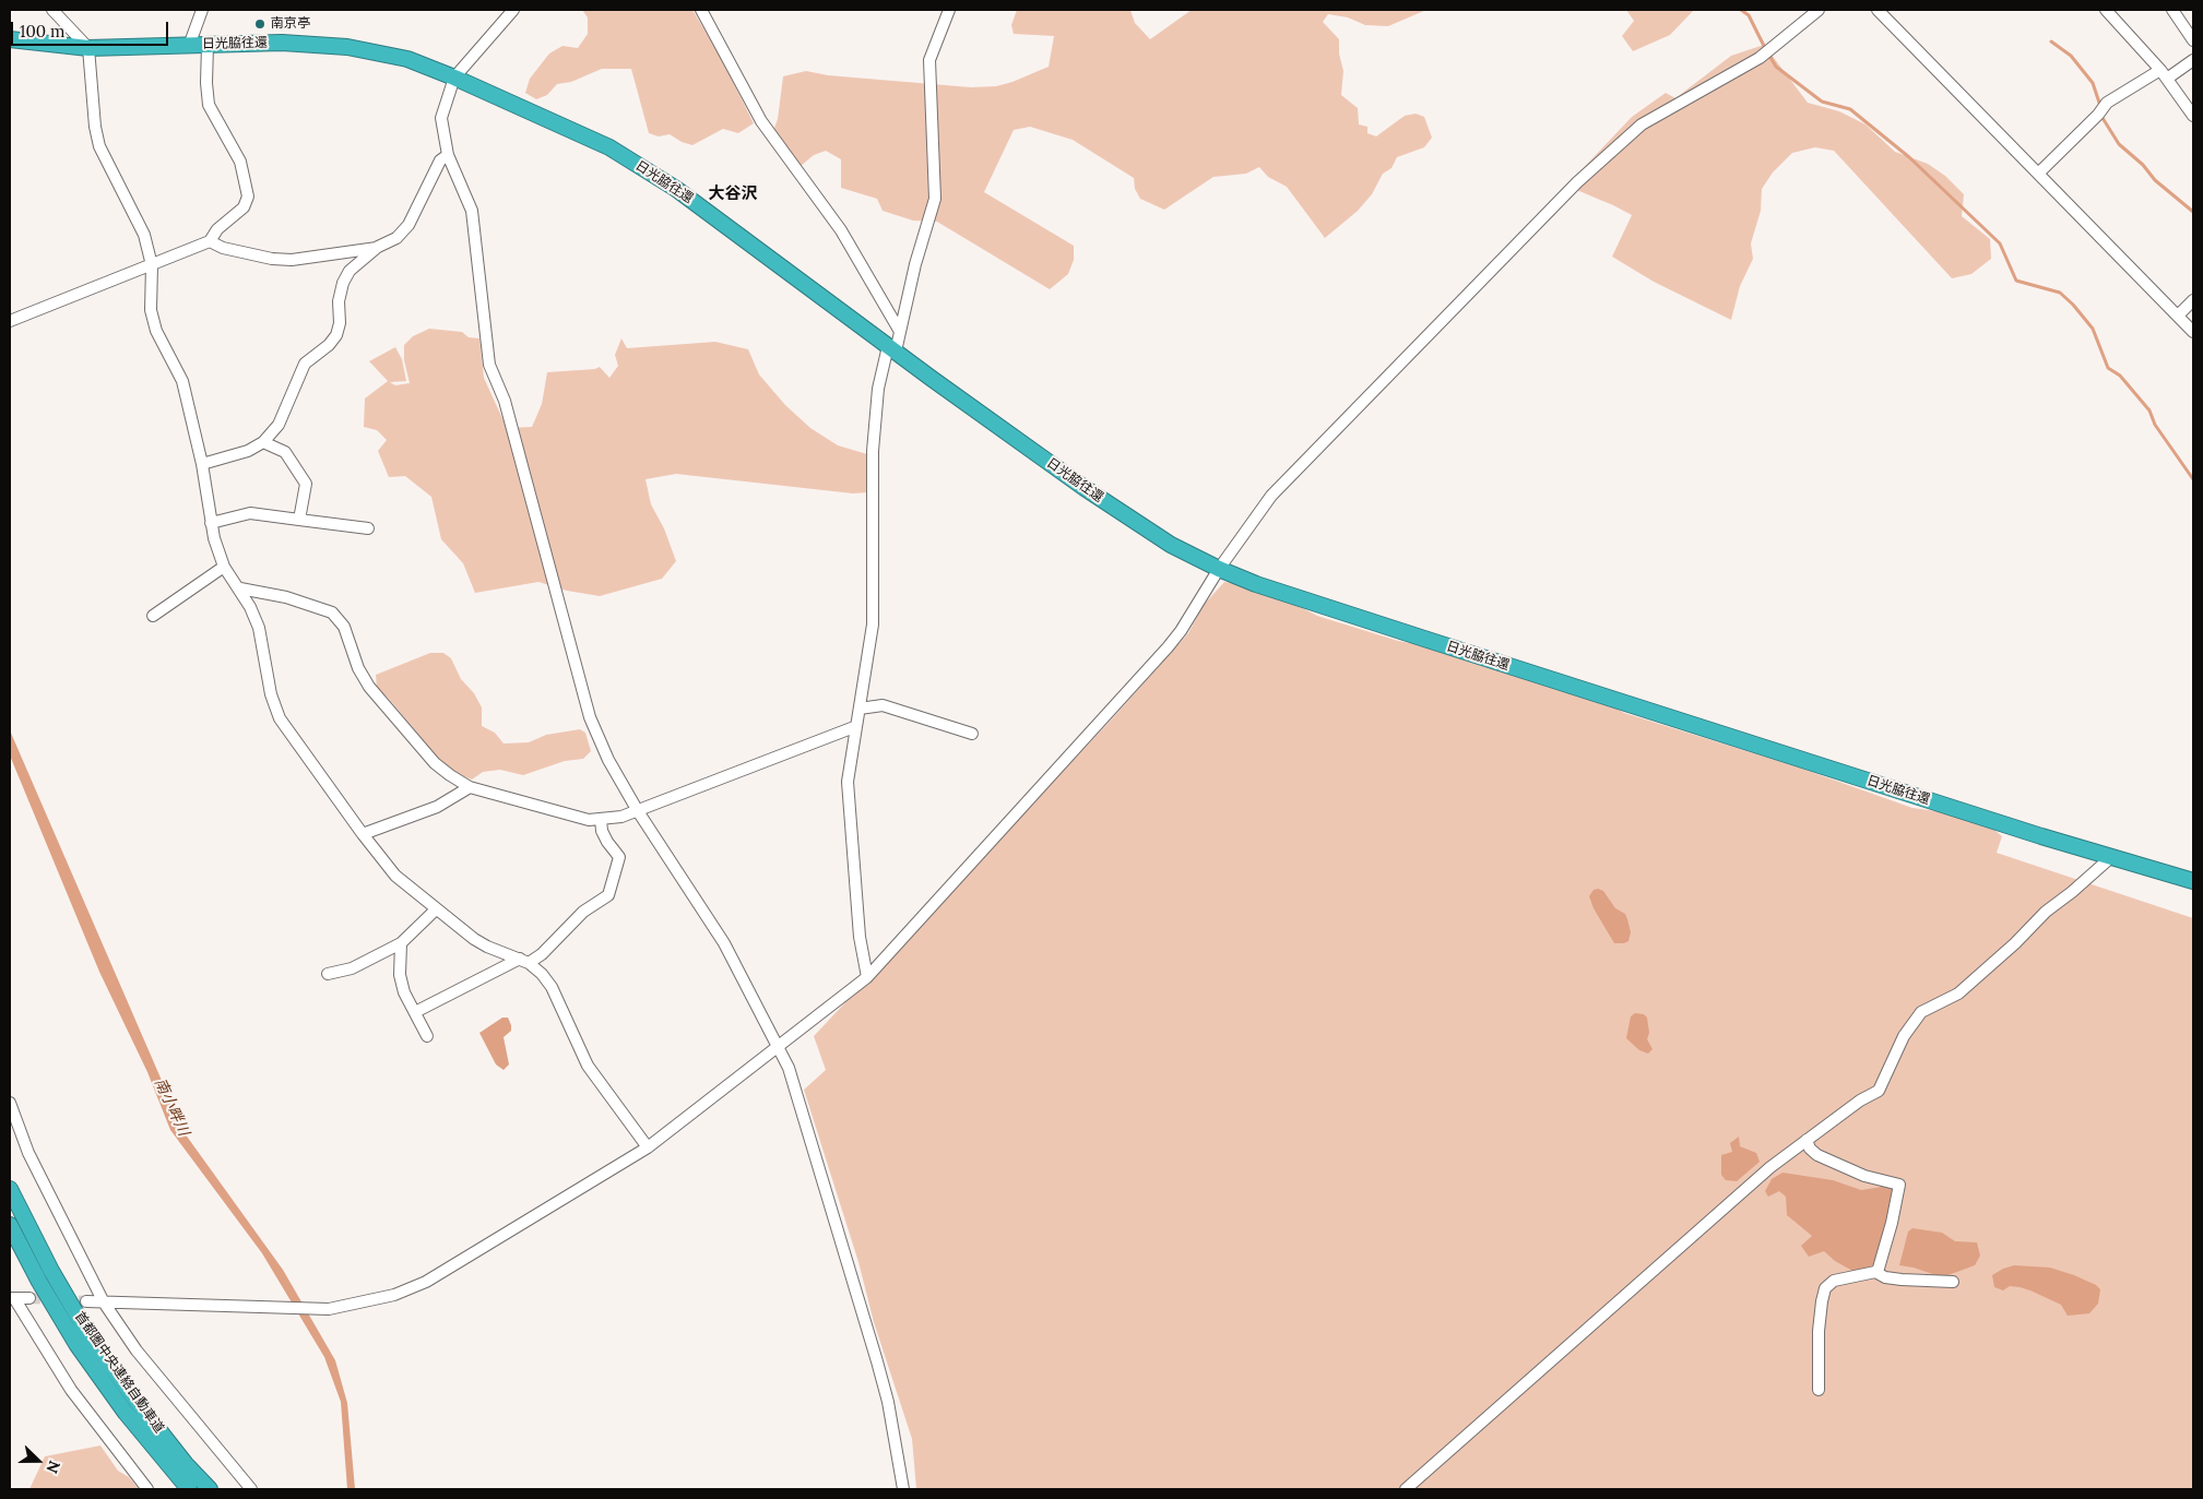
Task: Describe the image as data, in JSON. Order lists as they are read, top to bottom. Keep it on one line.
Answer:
{"streets":{"highway":["日光脇往還","首都圏中央連絡自動車道"]},"districts":["大谷沢"],"water":["南小畔川"],"places":["南京亭"],"scale_bar":"100 m","north":"right"}
